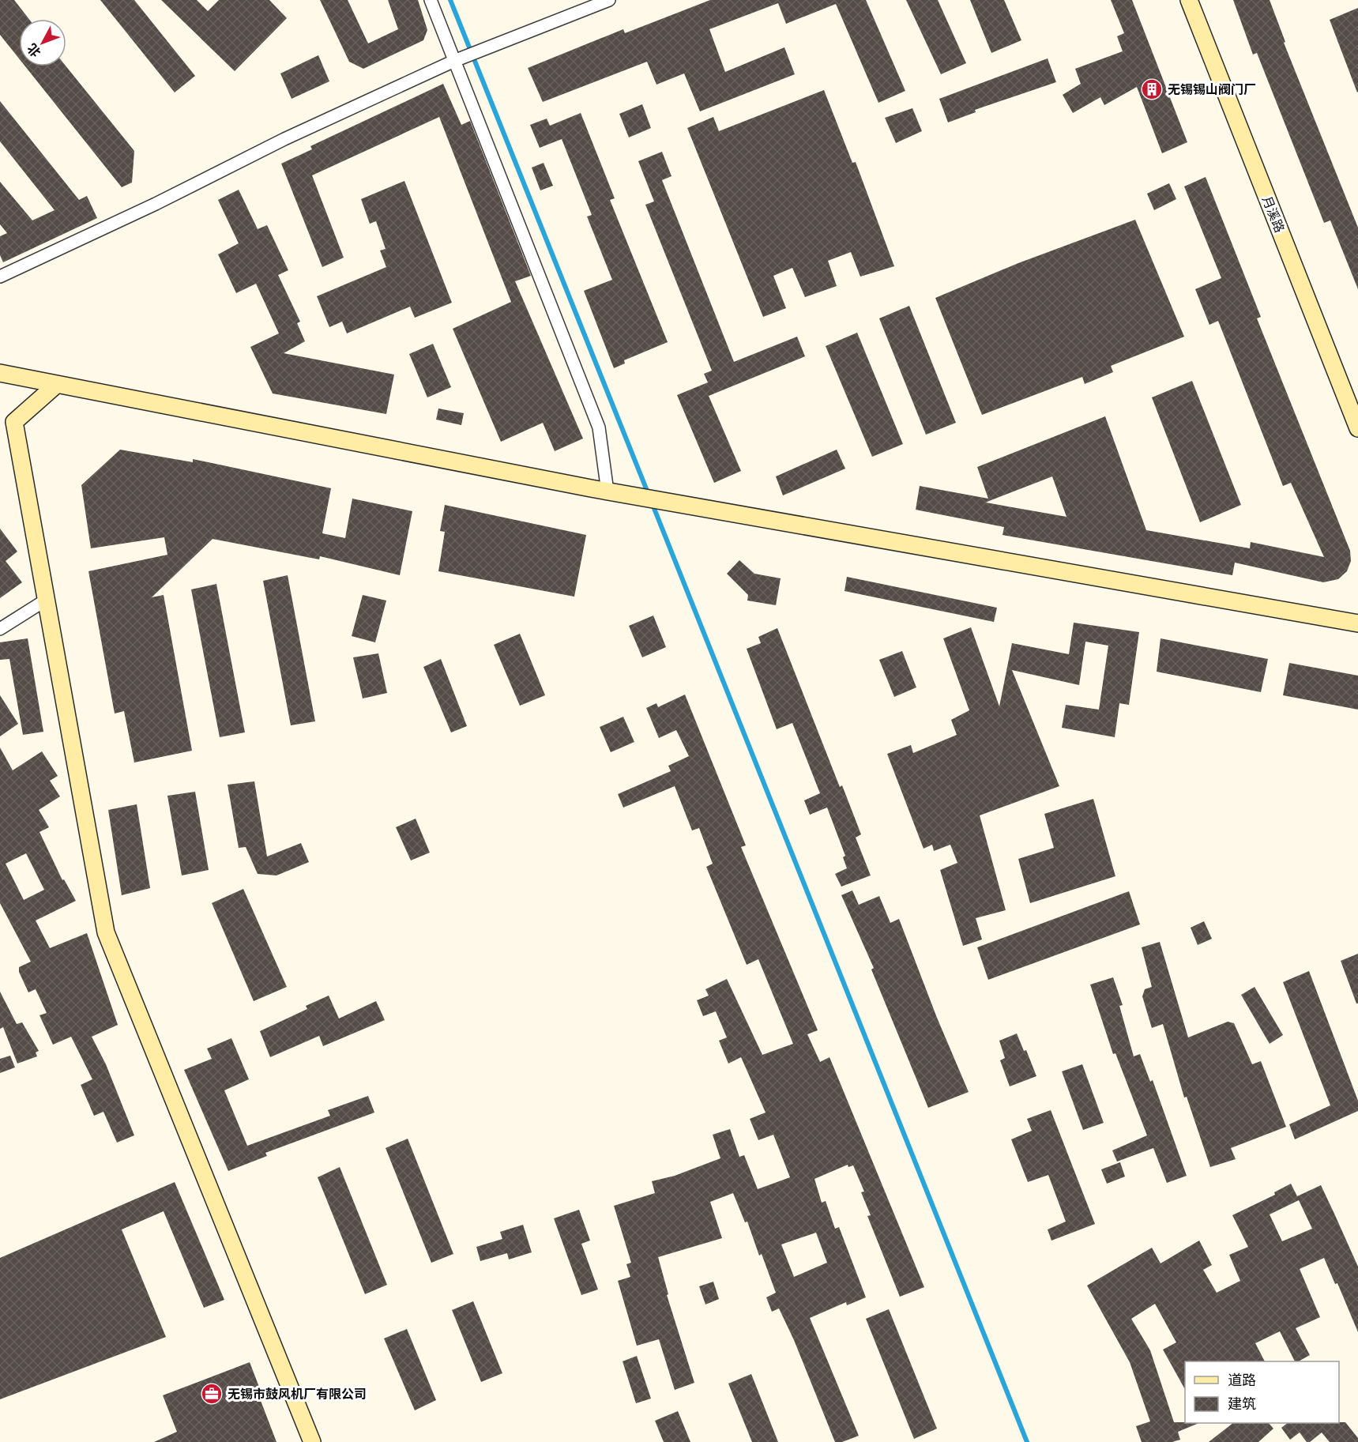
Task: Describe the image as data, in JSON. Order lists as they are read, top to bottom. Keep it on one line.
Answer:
{"streets":{"street":["月溪路"]},"places":{"building":["无锡锡山阀门厂"],"office":["无锡市鼓风机厂有限公司"]},"legend":["道路","建筑"],"north":"bottom left"}
